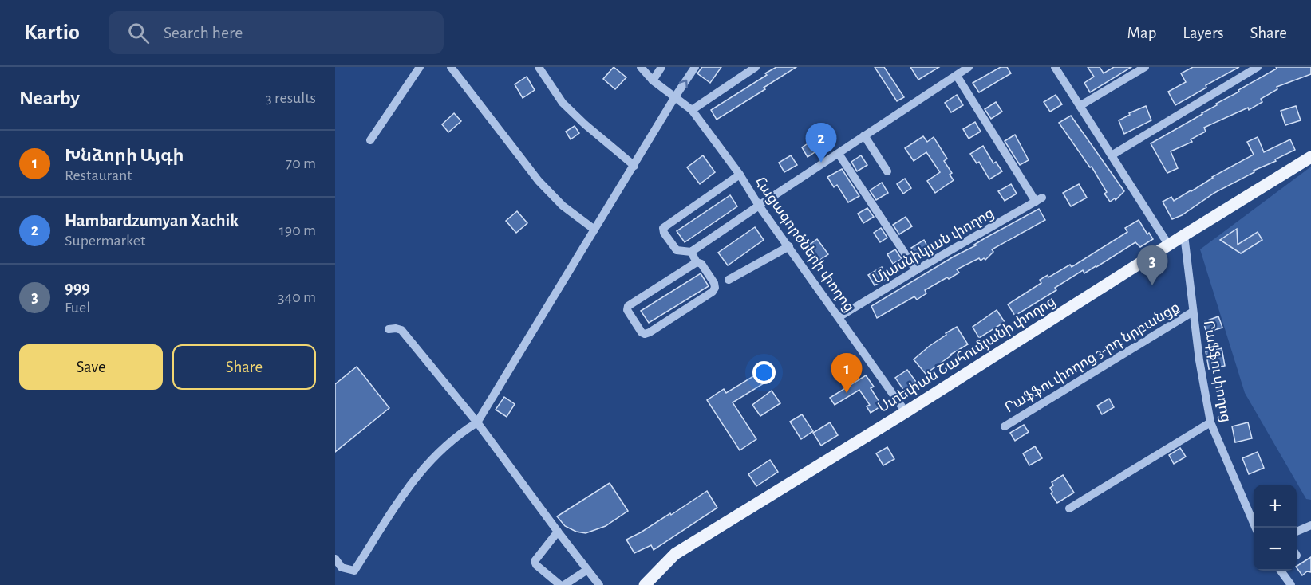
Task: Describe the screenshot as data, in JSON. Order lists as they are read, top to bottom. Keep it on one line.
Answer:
{"streets":{"main road":["Ստեփան Շահումյանի փողոց"],"street":["Հացագործների փողոց","Մյասնիկյան փողոց","Րաֆֆու փողոց 3-րդ նրբանցք","Րաֆֆու փողոց"]},"crossings":[["Հացագործների փողոց","Մյասնիկյան փողոց"],["Հացագործների փողոց","Ստեփան Շահումյանի փողոց"],["Ստեփան Շահումյանի փողոց","Րաֆֆու փողոց"],["Րաֆֆու փողոց 3-րդ նրբանցք","Րաֆֆու փողոց"]],"page":{"header":"Kartio","search":"Search here","nav":["Map","Layers","Share"],"heading":["Nearby","3 results"],"pins":["2","3","1"],"list":[{"mark":"1","name":"Խնձորի Այգի","note":"Restaurant","value":"70 m"},{"mark":"2","name":"Hambardzumyan Xachik","note":"Supermarket","value":"190 m"},{"mark":"3","name":"999","note":"Fuel","value":"340 m"}],"buttons":["Save","Share"],"map_buttons":["+","−"]}}
